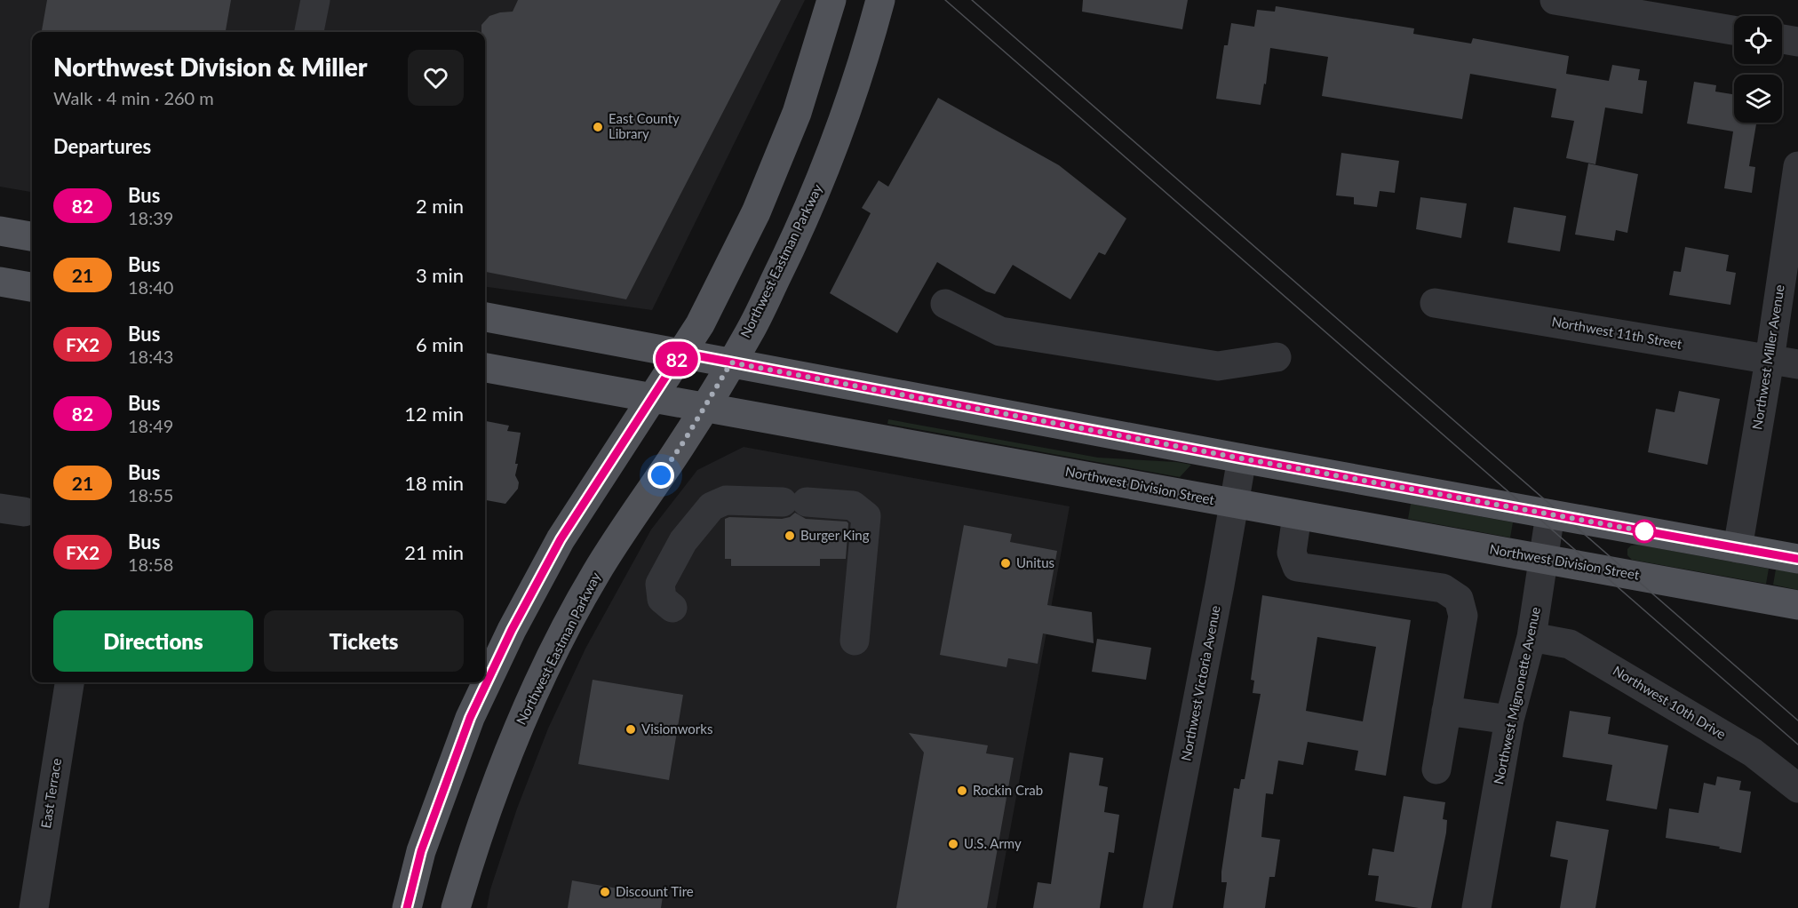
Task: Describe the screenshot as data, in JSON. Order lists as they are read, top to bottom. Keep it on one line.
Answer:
{"streets":{"main road":["Northwest Eastman Parkway","Northwest Division Street"],"street":["Northwest 11th Street","Northwest Miller Avenue","Northwest Victoria Avenue","Northwest Mignonette Avenue","Northwest 10th Drive","East Terrace"]},"crossings":[["Northwest Eastman Parkway","Northwest Division Street"],["Northwest 11th Street","Northwest Miller Avenue"],["Northwest Division Street","Northwest Victoria Avenue"],["Northwest Division Street","Northwest Mignonette Avenue"],["Northwest Mignonette Avenue","Northwest 10th Drive"]],"places":["East County Library","Burger King","Unitus","Visionworks","Rockin Crab","U.S. Army","Discount Tire"],"lines":["bus line 82"],"page":{"on_map":"82","heading":[["Northwest Division & Miller","Walk · 4 min · 260 m"],"Departures"],"list":[{"mark":"82","name":"Bus","note":"18:39","value":"2 min"},{"mark":"21","name":"Bus","note":"18:40","value":"3 min"},{"mark":"FX2","name":"Bus","note":"18:43","value":"6 min"},{"mark":"82","name":"Bus","note":"18:49","value":"12 min"},{"mark":"21","name":"Bus","note":"18:55","value":"18 min"},{"mark":"FX2","name":"Bus","note":"18:58","value":"21 min"}],"buttons":["Directions","Tickets"]}}
